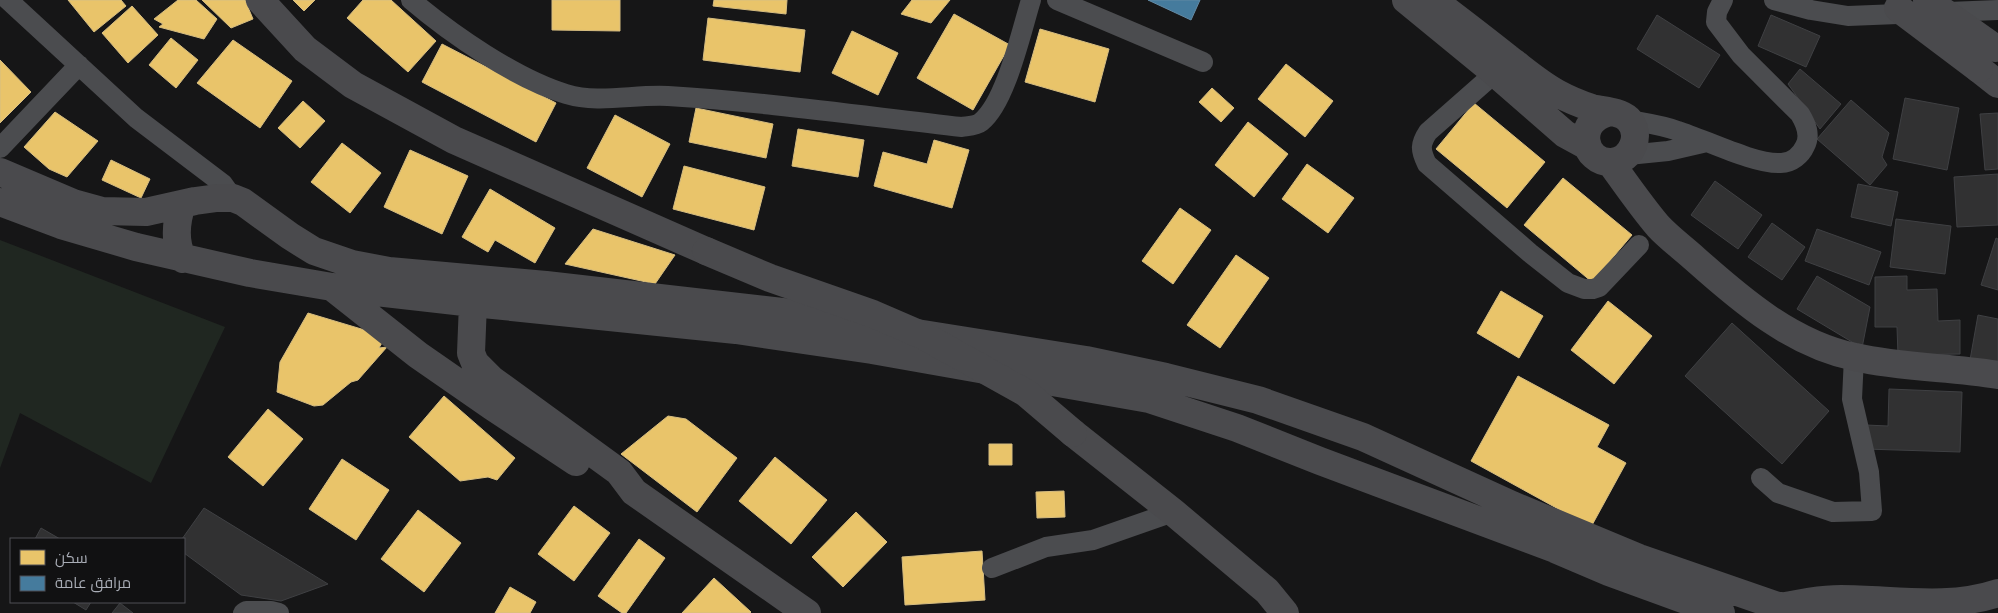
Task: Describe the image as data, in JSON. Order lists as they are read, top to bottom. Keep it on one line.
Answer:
{"legend":["سكن","مرافق عامة"]}
